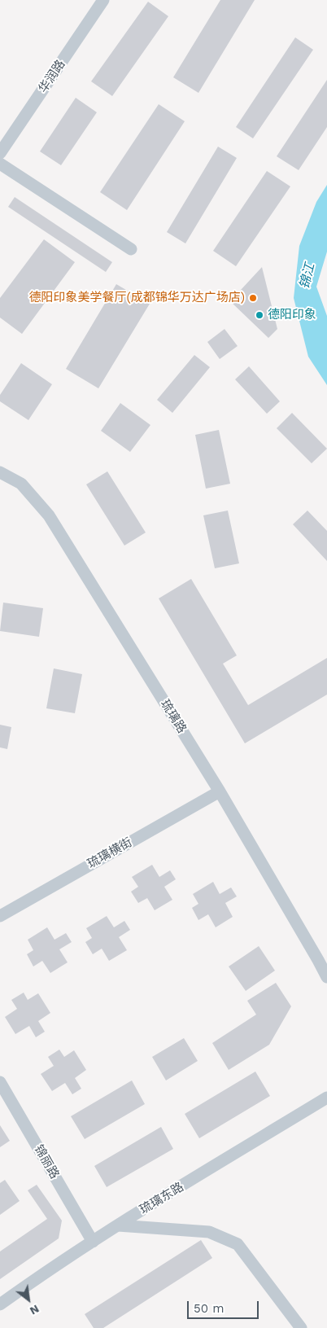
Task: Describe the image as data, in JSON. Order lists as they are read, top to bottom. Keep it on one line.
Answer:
{"streets":{"street":["华润路","琉璃路","琉璃横街","锦丽路","琉璃东路"]},"crossings":[["琉璃路","琉璃横街"],["锦丽路","琉璃东路"]],"water":["锦江"],"places":["德阳印象美学餐厅(成都锦华万达广场店)","德阳印象"],"scale_bar":"50 m","north":"bottom right"}
